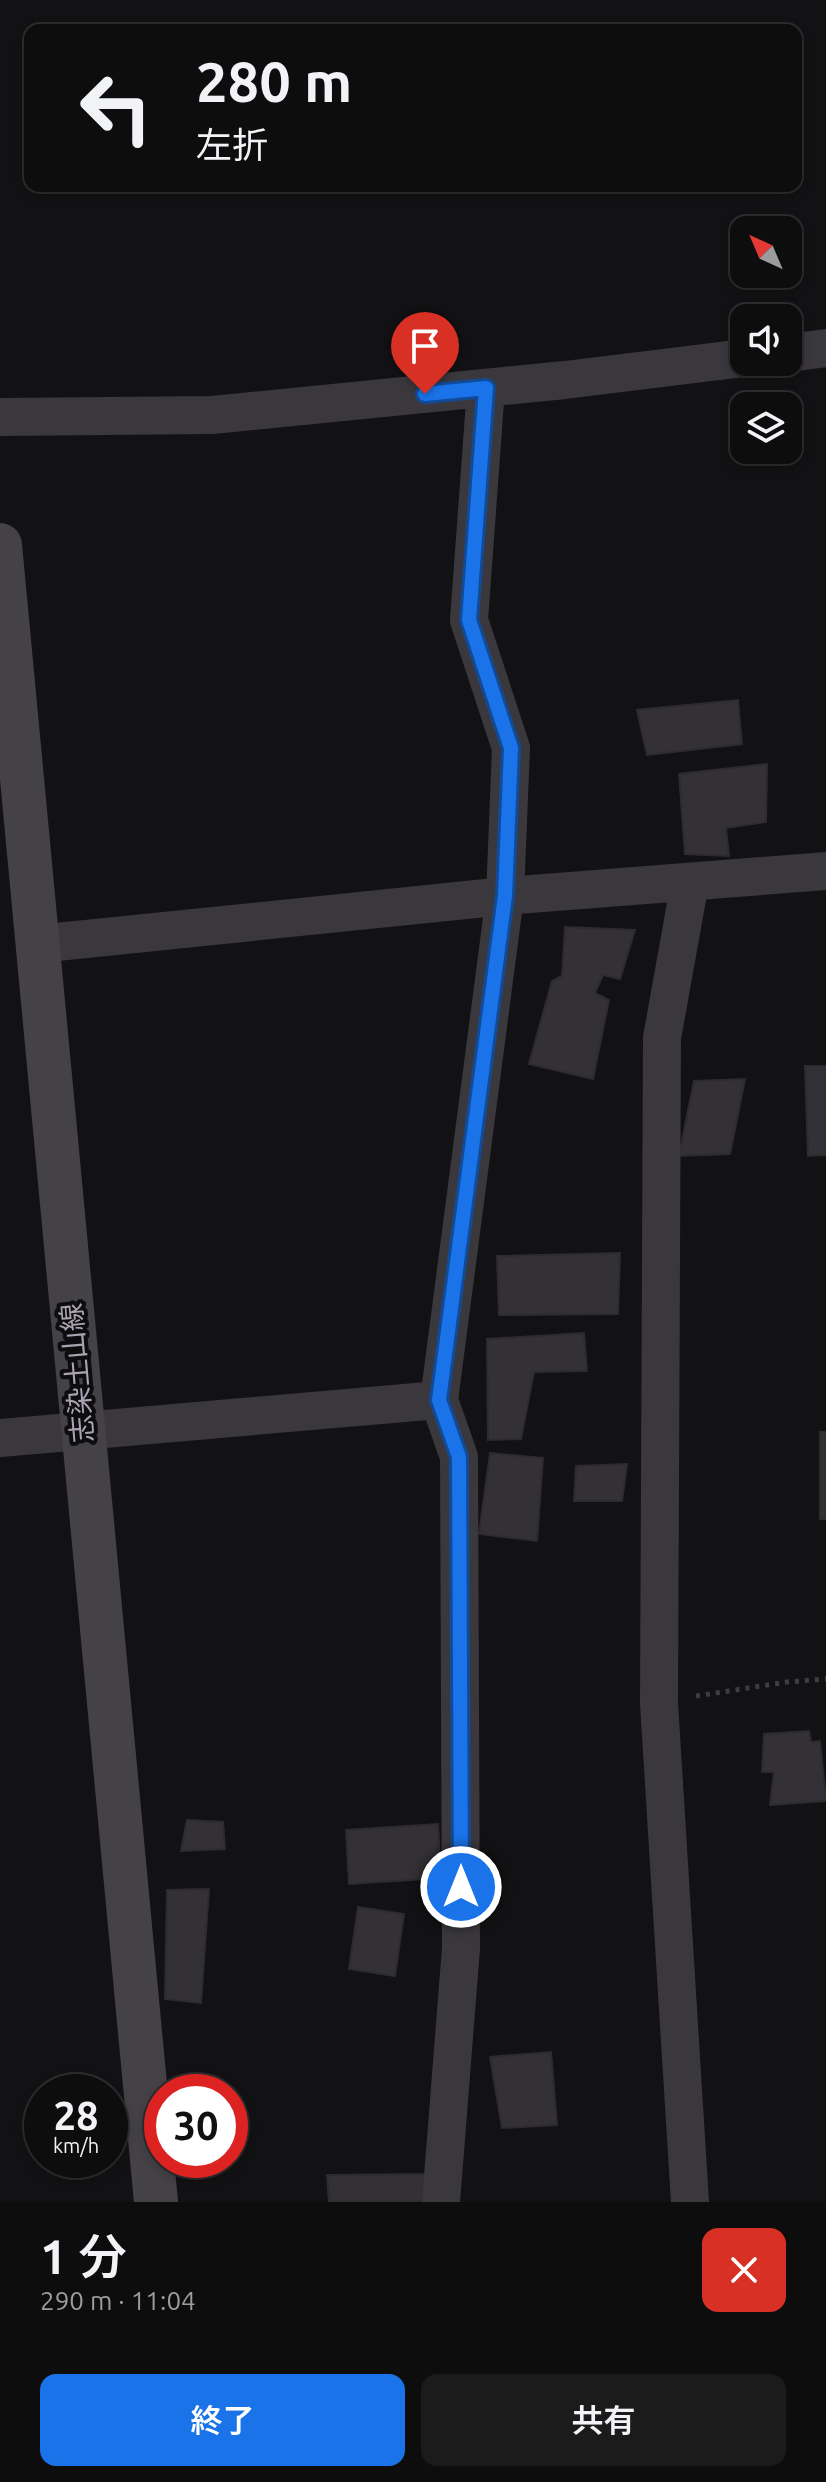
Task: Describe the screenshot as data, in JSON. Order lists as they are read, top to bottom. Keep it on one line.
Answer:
{"streets":{"main road":["志染土山線"]},"north":"top left","page":{"turn":["280 m","左折"],"speed":"28 km/h","limit":"30","heading":["1 分","290 m · 11:04"],"buttons":["終了","共有"]}}
